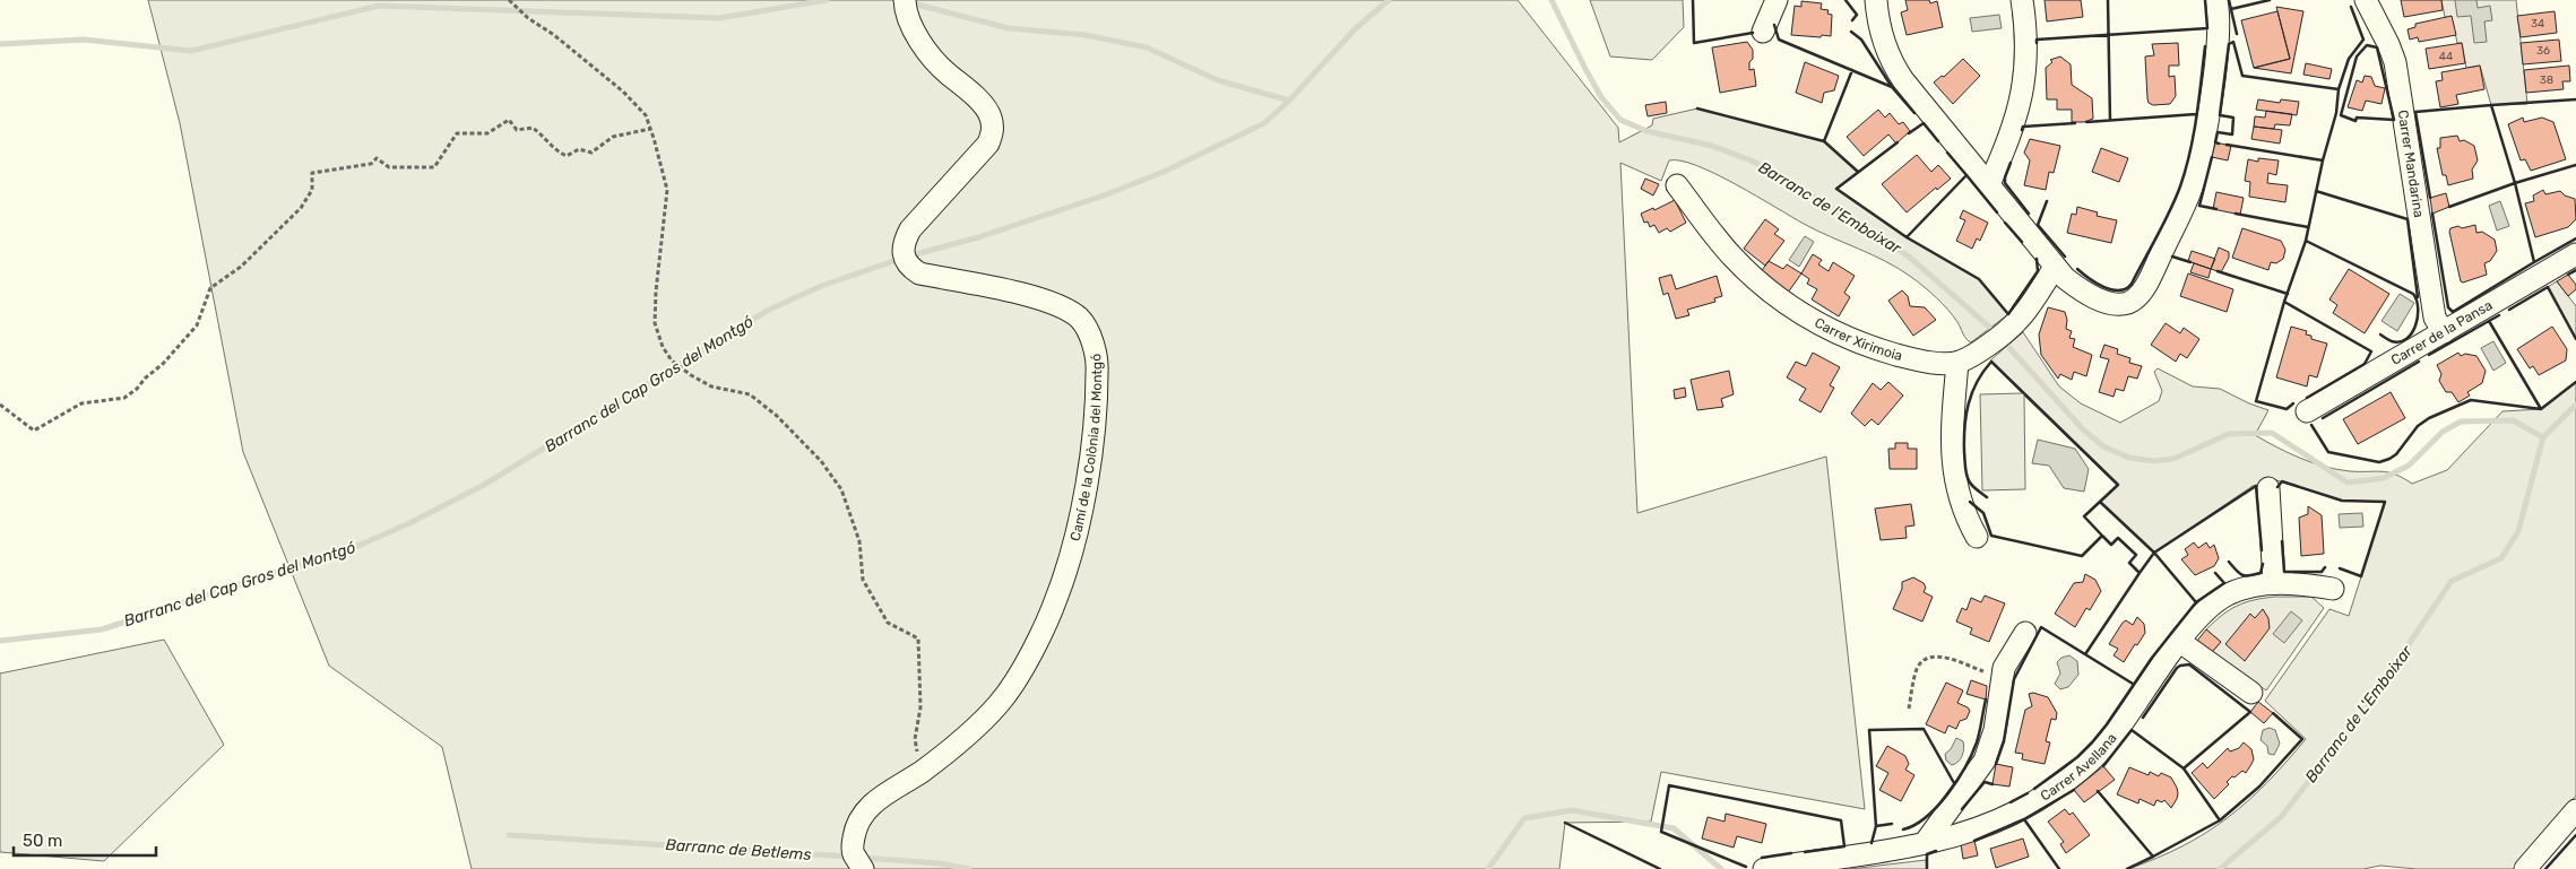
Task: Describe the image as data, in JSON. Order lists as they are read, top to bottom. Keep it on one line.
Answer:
{"streets":{"street":["Carrer Mandarina","Carrer de la Pansa","Carrer Xirimoia","Camí de la Colònia del Montgó","Carrer Avellana"]},"crossings":[["Carrer Mandarina","Carrer de la Pansa"]],"water":["Barranc de l'Emboixar","Barranc del Cap Gros del Montgó","Barranc de L'Emboixar","Barranc de Betlems"],"house_numbers":["34","36","44","38"],"scale_bar":"50 m"}
